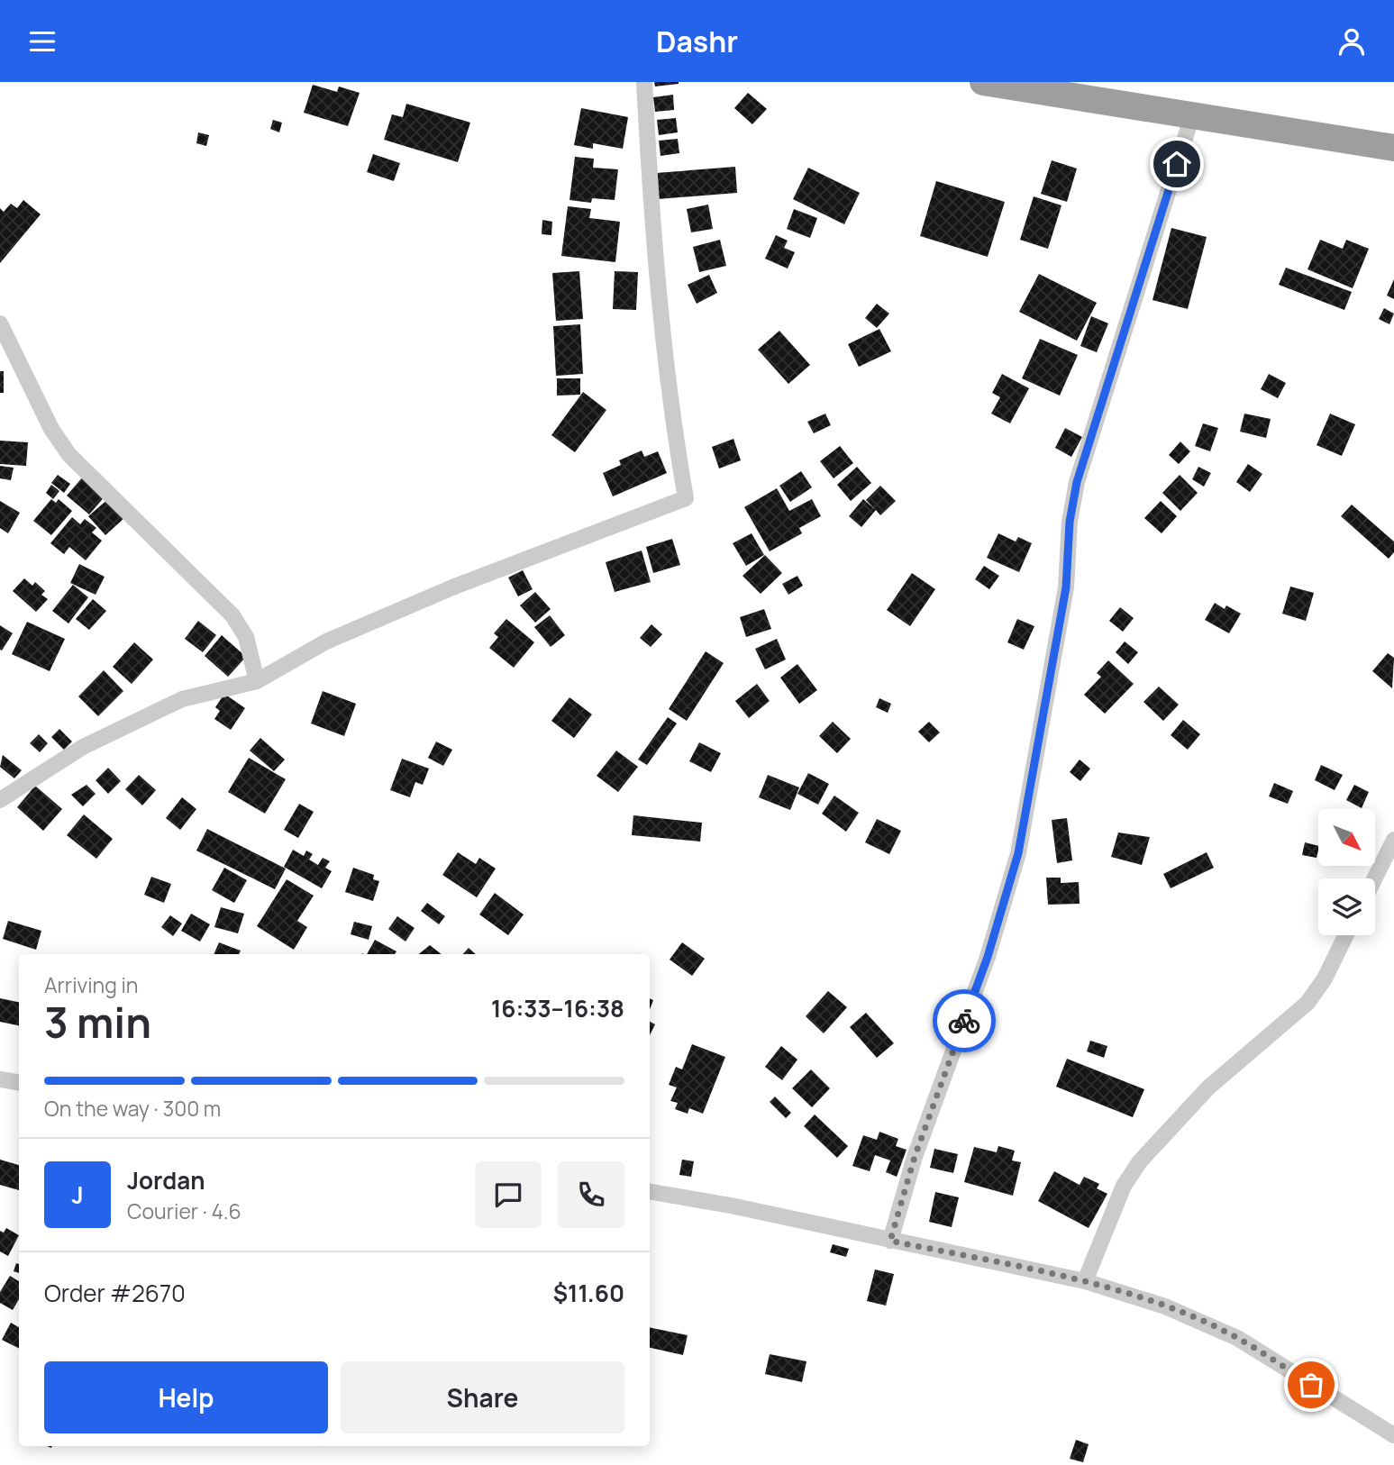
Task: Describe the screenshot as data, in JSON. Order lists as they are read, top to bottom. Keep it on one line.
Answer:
{"north":"bottom right","page":{"header":"Dashr","heading":["3 min","Arriving in","16:33–16:38"],"panel":["Jordan","Courier · 4.6","Order #2670","$11.60"],"bar":"On the way · 300 m","round":"J","buttons":["Help","Share"]}}
